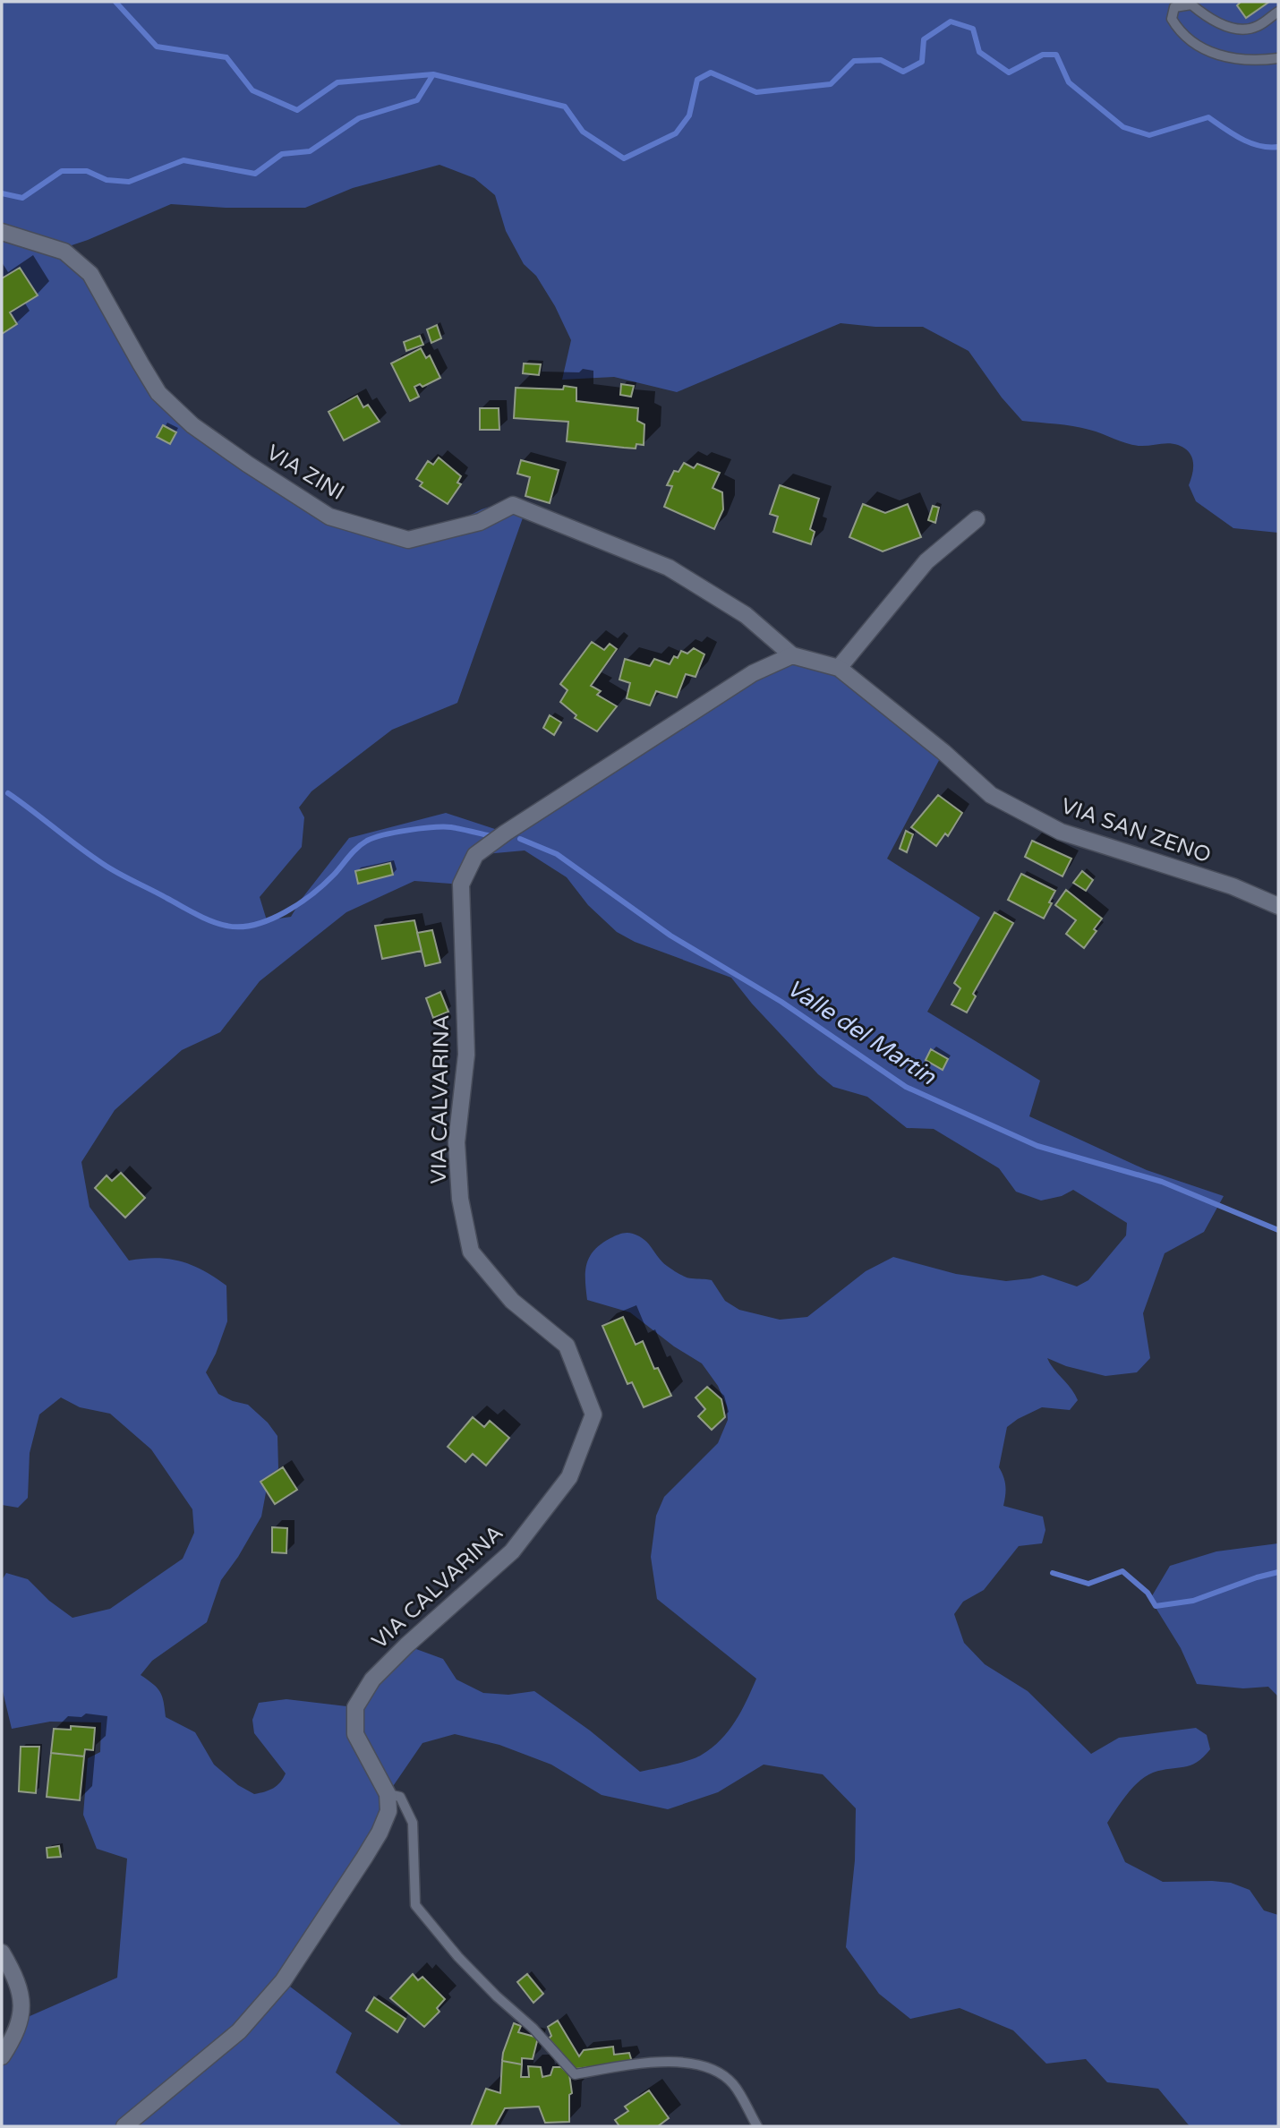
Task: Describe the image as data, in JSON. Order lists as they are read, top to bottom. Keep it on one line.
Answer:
{"streets":{"street":["VIA ZINI","VIA SAN ZENO","VIA CALVARINA"]},"crossings":[["VIA ZINI","VIA CALVARINA"]],"water":["Valle del Martin"]}
